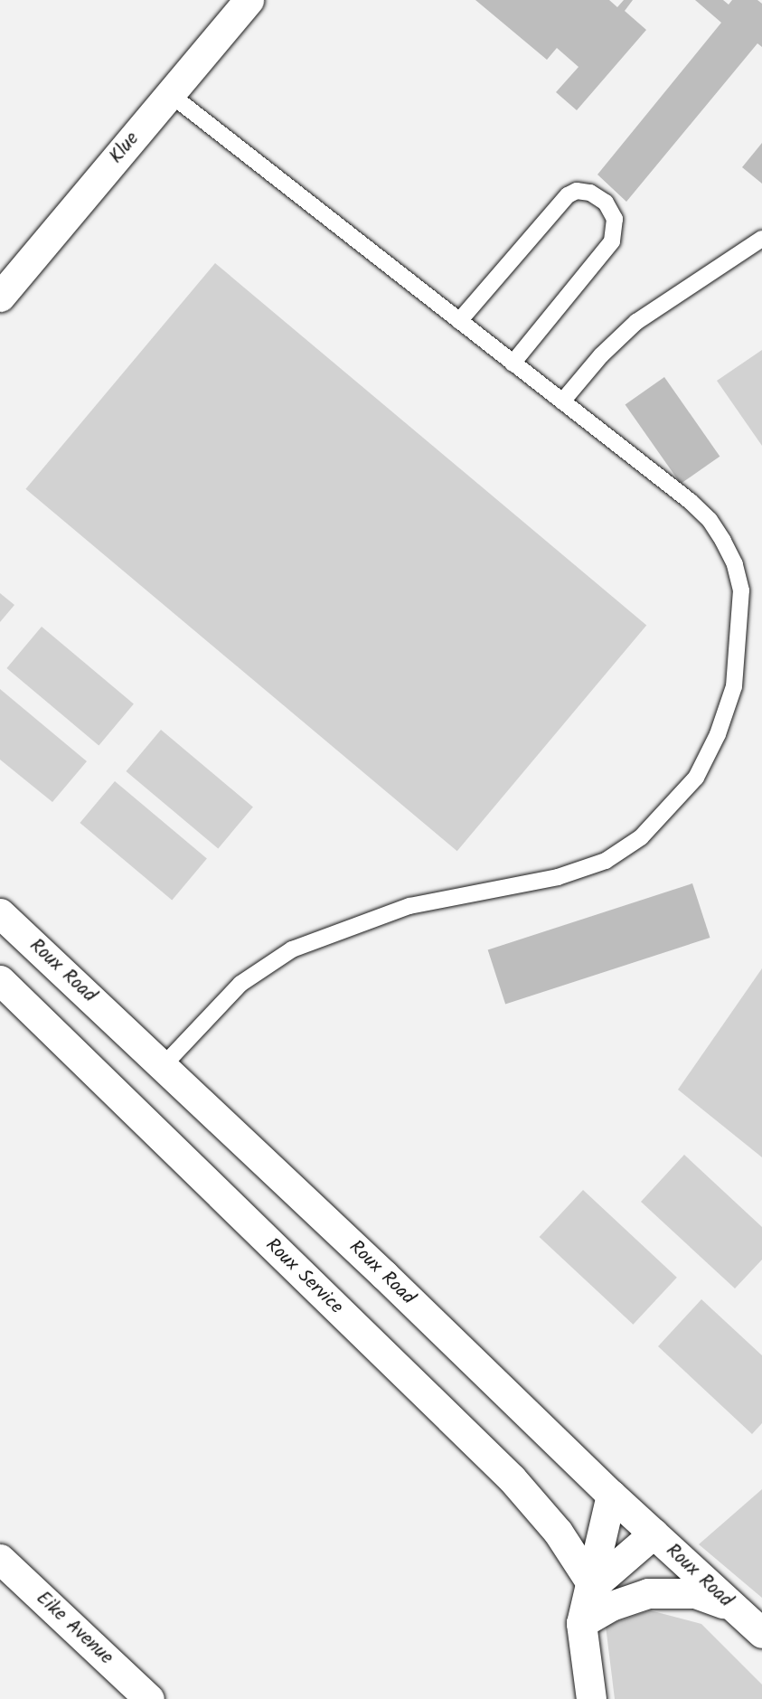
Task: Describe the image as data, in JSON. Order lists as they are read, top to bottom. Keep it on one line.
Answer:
{"streets":{"street":["Klue","Roux Road","Roux Service","Eike Avenue"]}}
